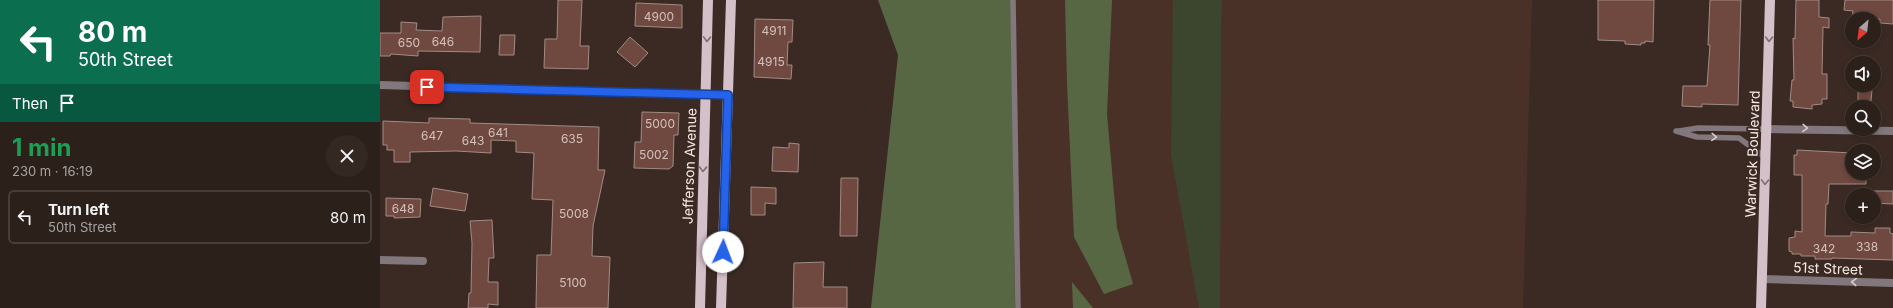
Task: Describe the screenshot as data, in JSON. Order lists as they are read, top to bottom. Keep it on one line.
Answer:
{"streets":{"main road":["Warwick Boulevard","Jefferson Avenue"],"street":["51st Street"]},"crossings":[["Warwick Boulevard","51st Street"]],"one_way":["Warwick Boulevard","51st Street"],"house_numbers":["4900","4911","646","650","4915","5000","641","647","635","643","5002","648","5008","338","342","5100"],"north":"bottom left","page":{"turn":["80 m","50th Street"],"map_buttons":"+","then":"Then","heading":["1 min","230 m · 16:19"],"list":[{"name":"Turn left","note":"50th Street","value":"80 m"}]}}
